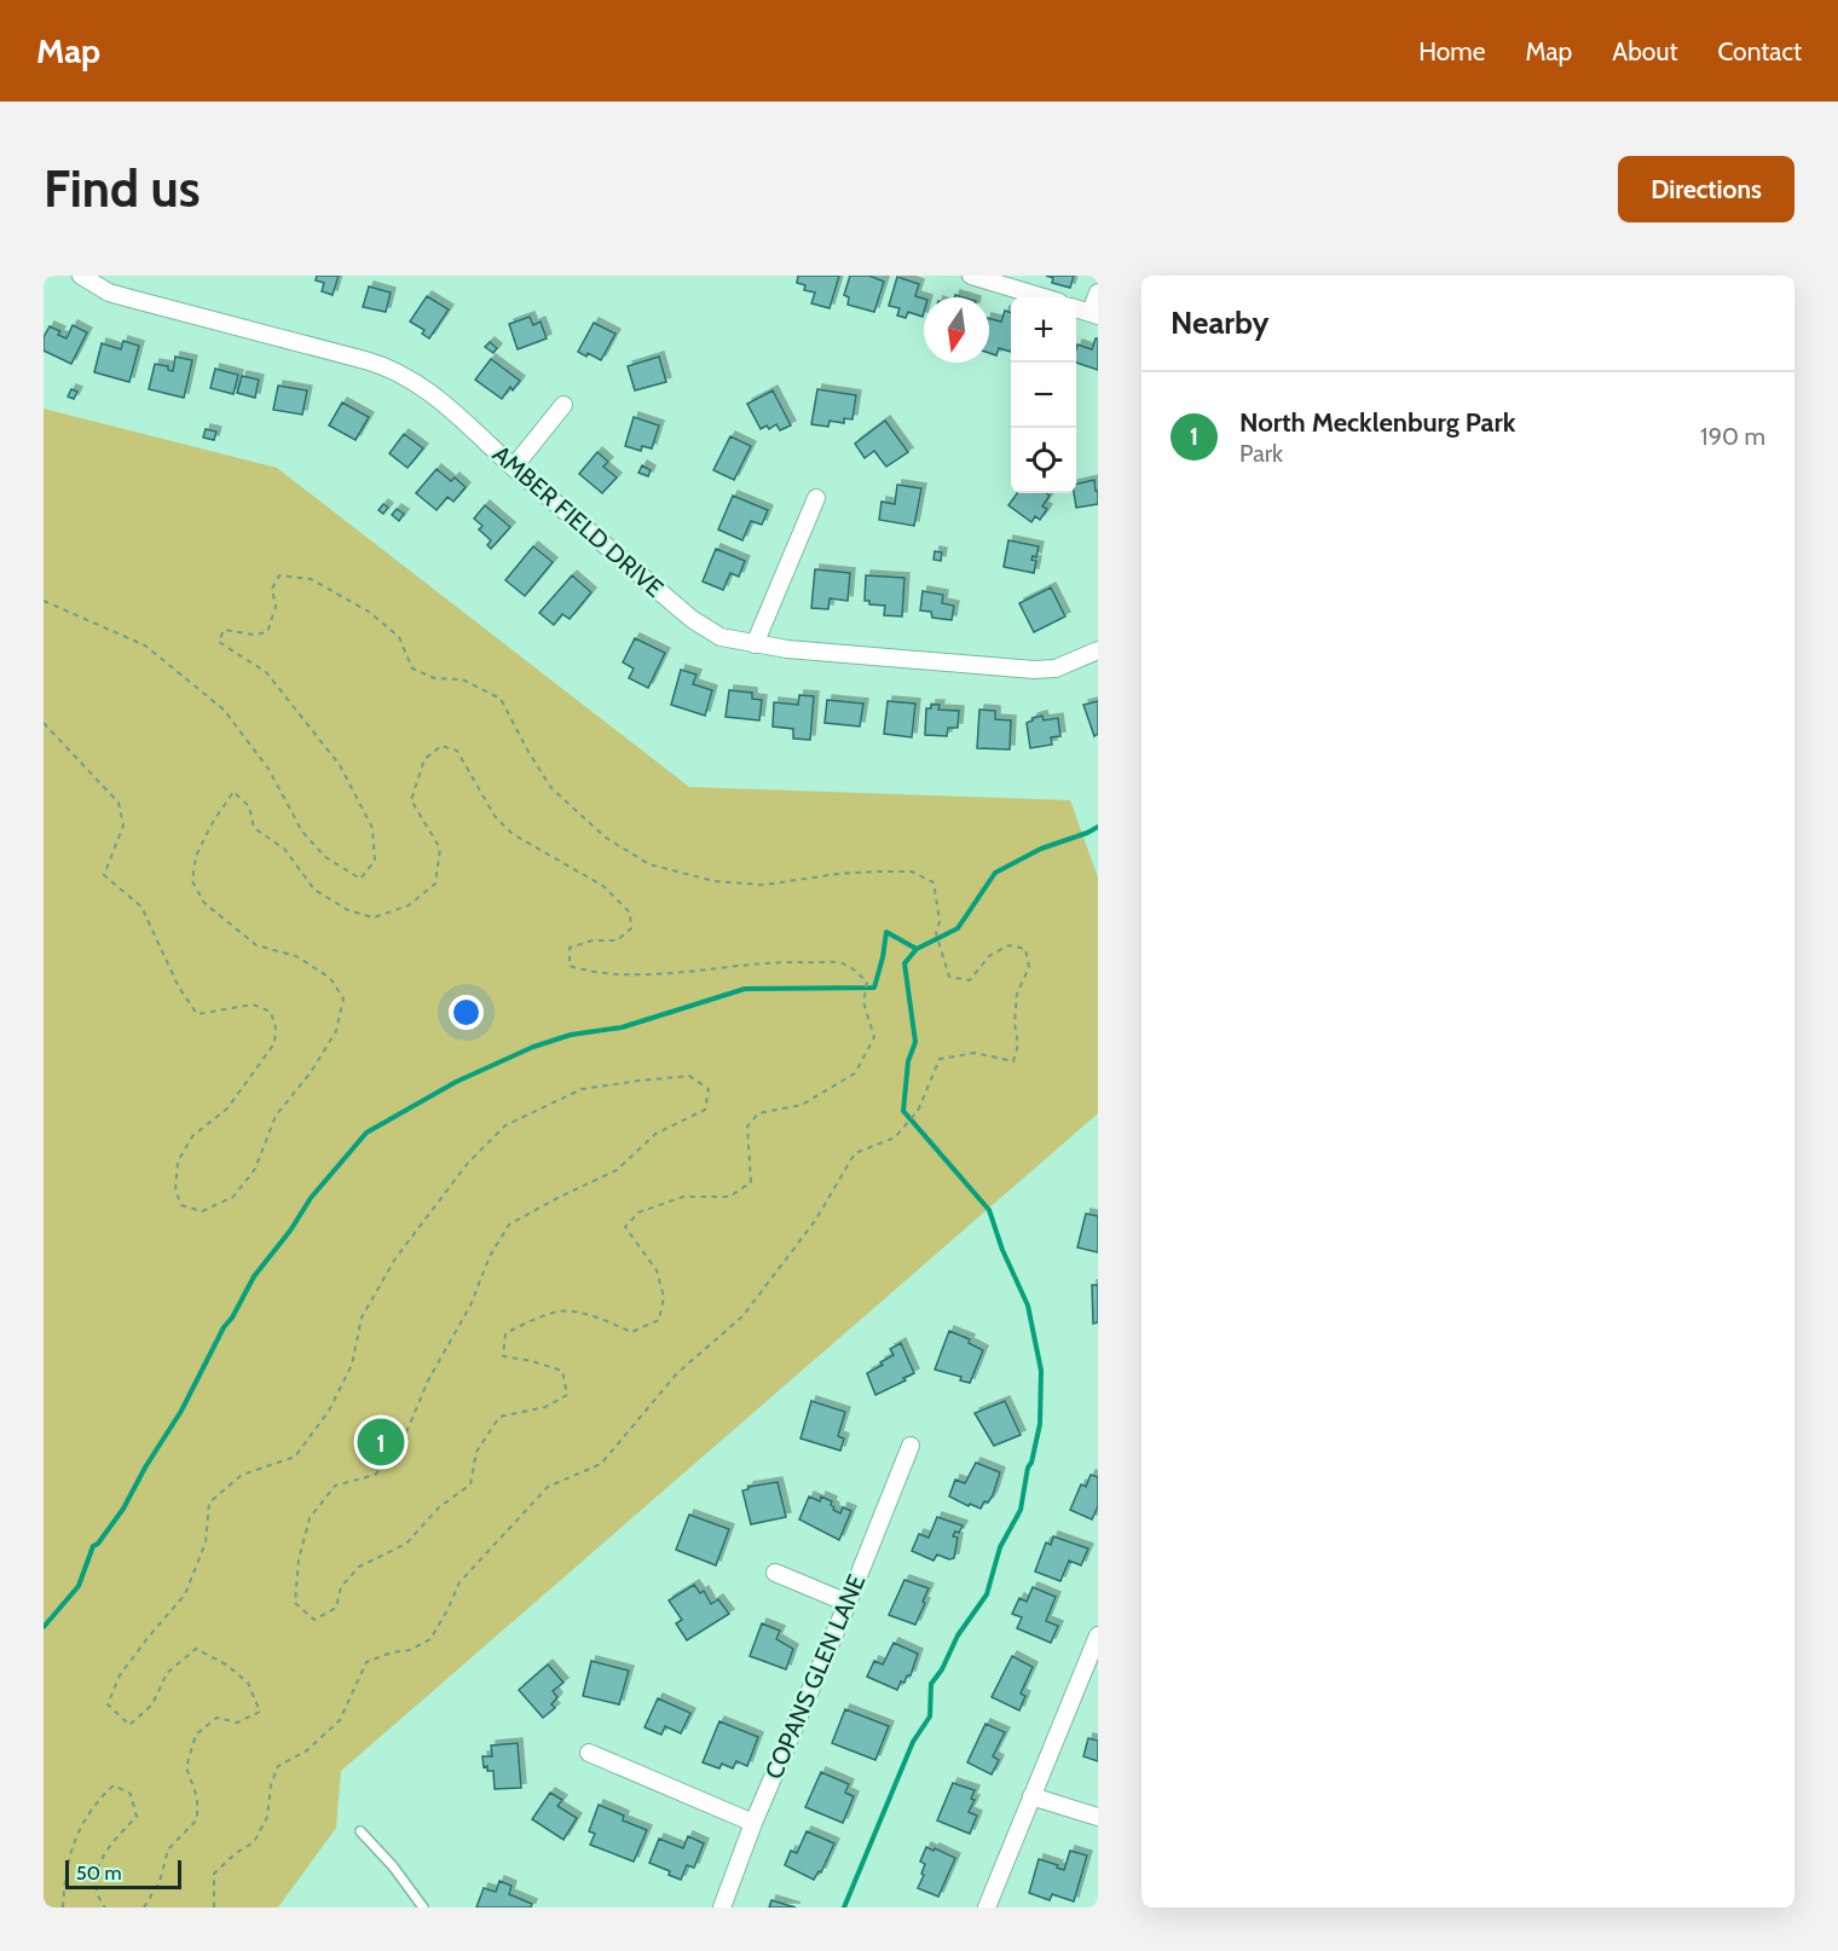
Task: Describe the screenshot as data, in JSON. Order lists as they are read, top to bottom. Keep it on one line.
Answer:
{"streets":{"street":["AMBER FIELD DRIVE","COPANS GLEN LANE"]},"scale_bar":"50 m","north":"bottom","page":{"header":"Map","nav":["Home","Map","About","Contact"],"buttons":"Directions","title":"Find us","heading":"Nearby","map_buttons":["+","−"],"list":[{"mark":"1","name":"North Mecklenburg Park","note":"Park","value":"190 m"}],"pins":"1","scale":"50 m"}}
